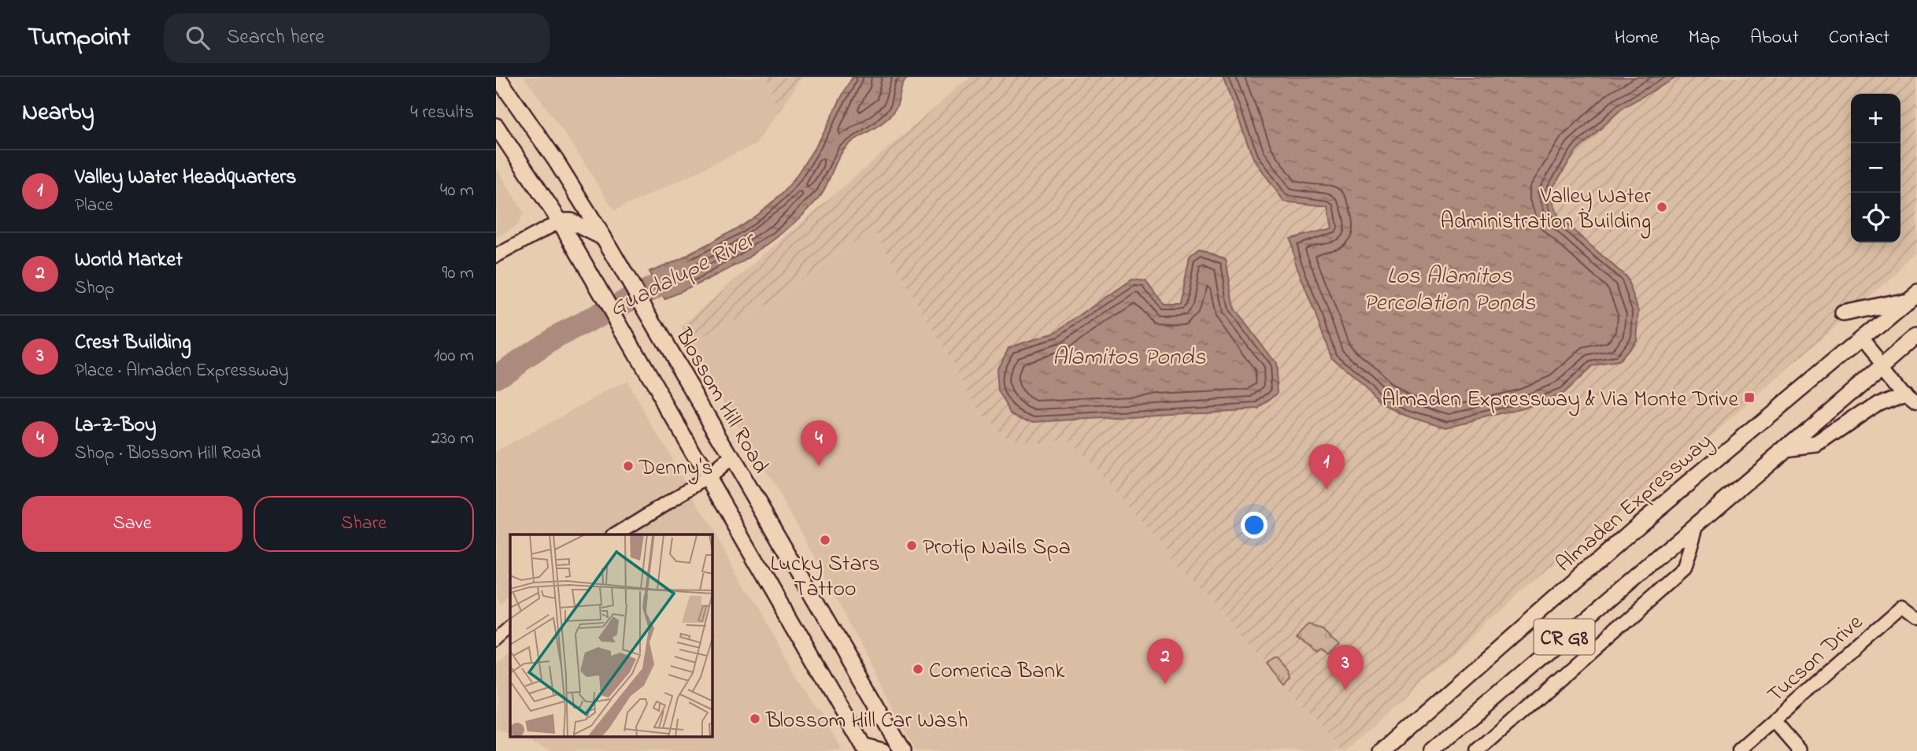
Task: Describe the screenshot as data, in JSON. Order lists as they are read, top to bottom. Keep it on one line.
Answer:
{"streets":{"main road":["Blossom Hill Road","Almaden Expressway","CR G8"],"street":["Tucson Drive"]},"water":["Guadalupe River","Los Alamitos Percolation Ponds","Alamitos Ponds"],"places":{"other":["Valley Water Administration Building","Denny's","Lucky Stars Tattoo","Protip Nails Spa","Comerica Bank","Blossom Hill Car Wash"],"transit":["Almaden Expressway & Via Monte Drive"]},"page":{"header":"Turnpoint","search":"Search here","nav":["Home","Map","About","Contact"],"heading":["Nearby","4 results"],"map_buttons":["+","−"],"list":[{"mark":"1","name":"Valley Water Headquarters","note":"Place","value":"40 m"},{"mark":"2","name":"World Market","note":"Shop","value":"90 m"},{"mark":"3","name":"Crest Building","note":"Place · Almaden Expressway","value":"100 m"},{"mark":"4","name":"La-Z-Boy","note":"Shop · Blossom Hill Road","value":"230 m"}],"pins":["4","1","2","3"],"buttons":["Save","Share"]}}
